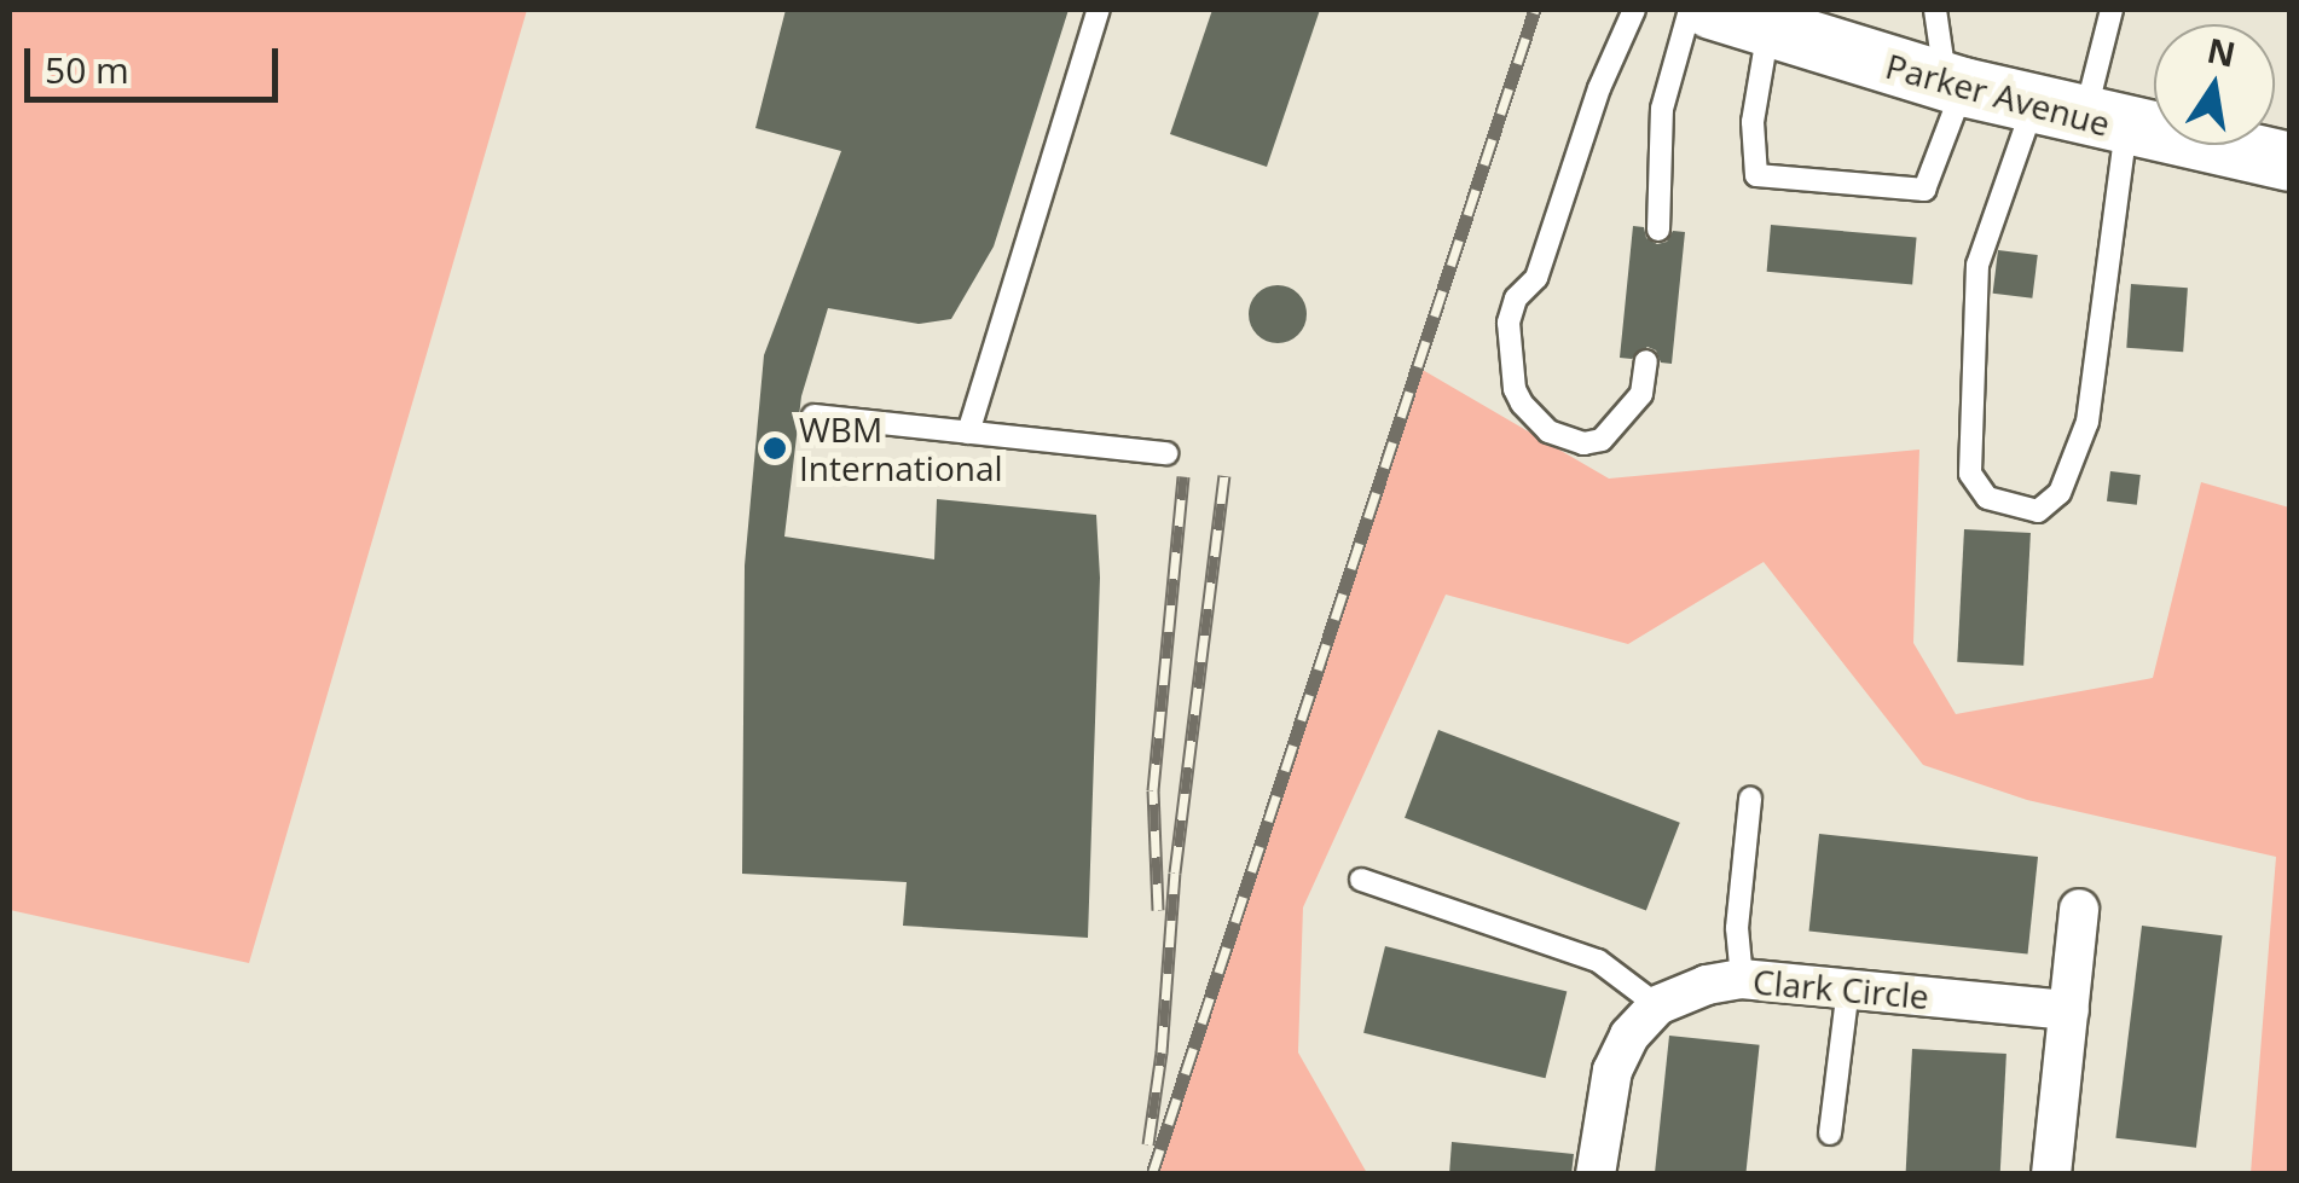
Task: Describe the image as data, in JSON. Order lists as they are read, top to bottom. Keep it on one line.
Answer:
{"streets":{"main road":["Parker Avenue"],"street":["Clark Circle"]},"places":["WBM International"],"scale_bar":"50 m","north":"top"}
